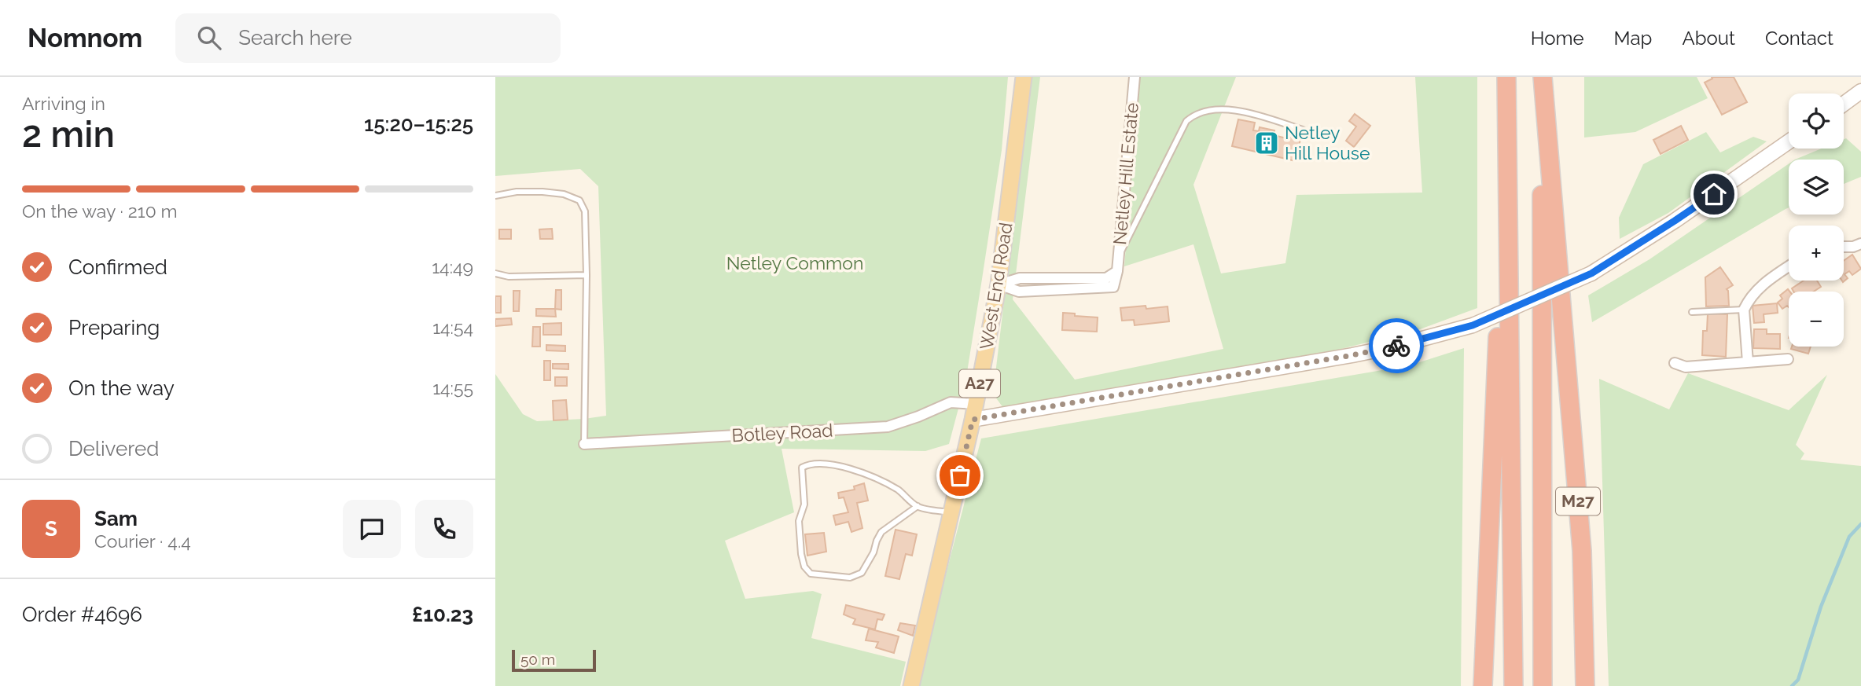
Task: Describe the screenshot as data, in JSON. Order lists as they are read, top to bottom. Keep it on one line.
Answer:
{"streets":{"highway":["M27"],"main road":["West End Road","A27"],"street":["Netley Hill Estate","Botley Road"]},"crossings":[["Netley Hill Estate","West End Road"],["West End Road","Botley Road"]],"parks":["Netley Common"],"places":{"building":["Netley Hill House"]},"scale_bar":"50 m","page":{"header":"Nomnom","search":"Search here","nav":["Home","Map","About","Contact"],"heading":["2 min","Arriving in","15:20–15:25"],"panel":["Sam","Courier · 4.4","Order #4696","£10.23"],"map_buttons":["+","−"],"bar":"On the way · 210 m","list":[["Confirmed","14:49"],["Preparing","14:54"],["On the way","14:55"],"Delivered"],"round":"S","scale":"50 m"}}
